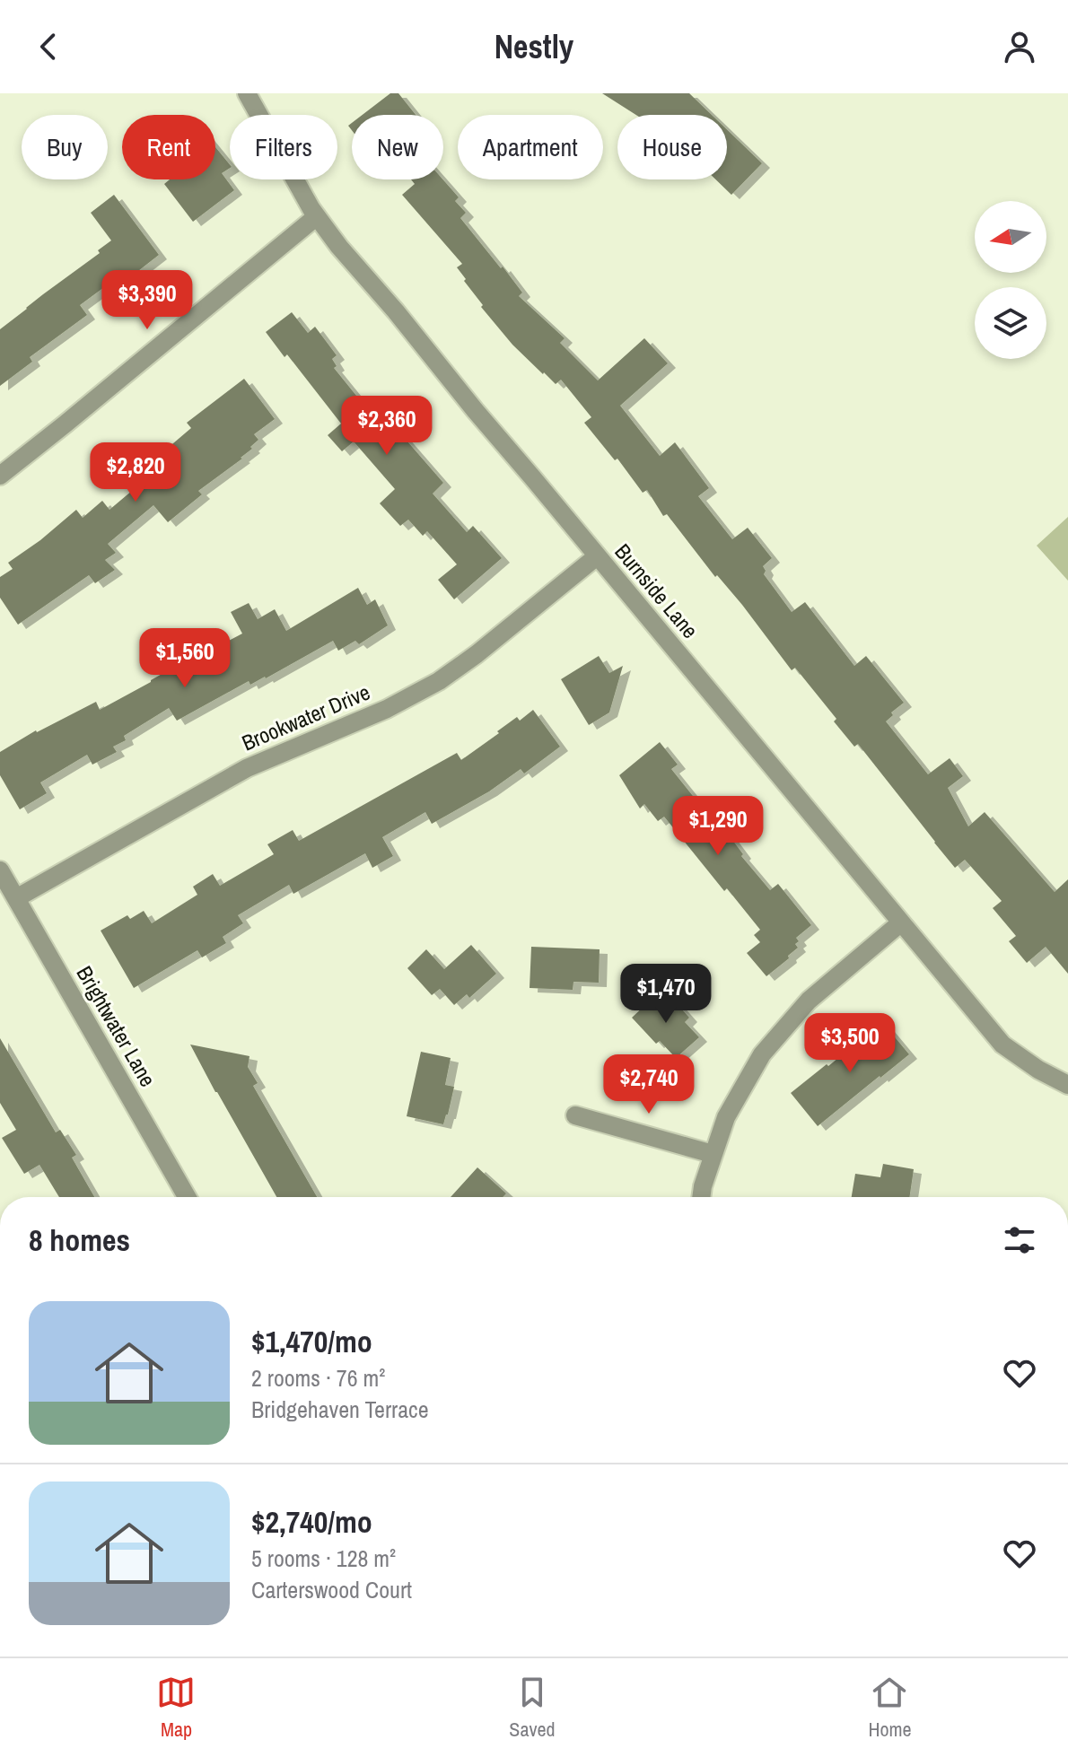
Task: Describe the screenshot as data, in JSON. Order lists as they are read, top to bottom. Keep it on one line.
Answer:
{"streets":{"street":["Burnside Lane","Brookwater Drive","Brightwater Lane"]},"crossings":[["Burnside Lane","Brookwater Drive"],["Brookwater Drive","Brightwater Lane"]],"north":"left","page":{"header":"Nestly","chip":["Buy","Rent","Filters","New","Apartment","House"],"price":["$3,390","$2,360","$2,820","$1,560","$1,290","$1,470","$3,500","$2,740"],"heading":"8 homes","list":[{"name":"$1,470/mo","note":"2 rooms · 76 m² · Bridgehaven Terrace"},{"name":"$2,740/mo","note":"5 rooms · 128 m² · Carterswood Court"}],"tabs":["Map","Saved","Home"]}}
